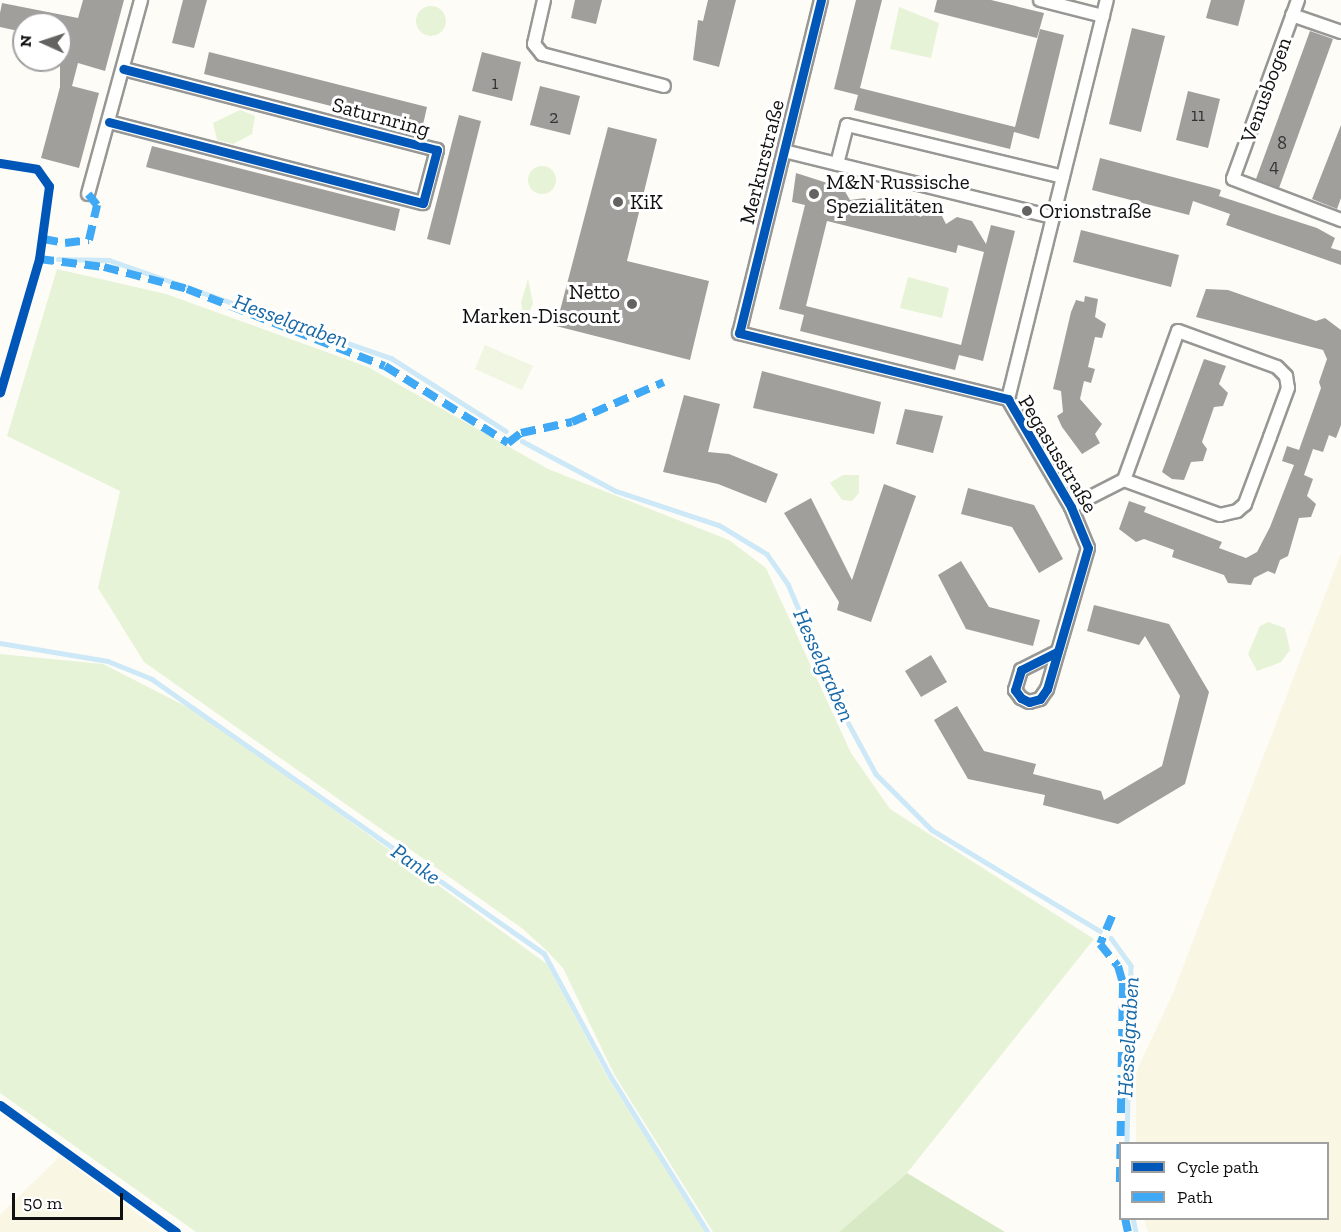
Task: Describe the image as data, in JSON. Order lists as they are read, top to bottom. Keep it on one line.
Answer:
{"streets":{"street":["Venusbogen","Saturnring","Merkurstraße","Pegasusstraße"]},"crossings":[["Merkurstraße","Pegasusstraße"]],"water":["Hesselgraben","Panke"],"places":["M&N Russische Spezialitäten","KiK","Orionstraße","Netto Marken-Discount"],"house_numbers":["1","11","2","8","4"],"legend":["Cycle path","Path"],"scale_bar":"50 m","north":"left"}
